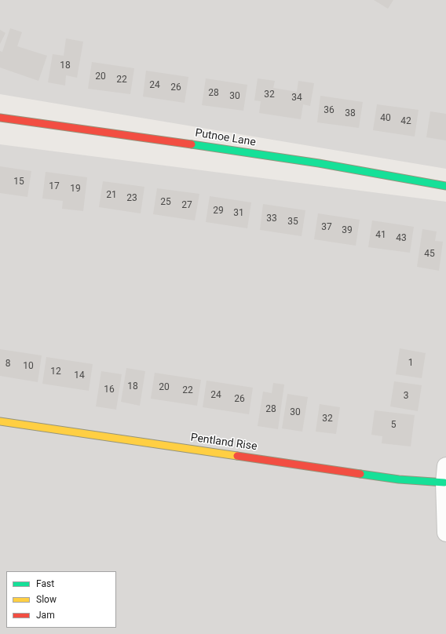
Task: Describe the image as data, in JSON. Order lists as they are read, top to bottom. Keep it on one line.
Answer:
{"streets":{"street":["Putnoe Lane","Pentland Rise"]},"house_numbers":["18","20","22","24","26","28","32","30","34","36","38","40","42","15","17","19","21","23","25","27","29","31","33","35","37","39","41","43","45","1","8","10","12","14","18","20","16","22","24","3","26","28","30","32","5"],"legend":["Fast","Slow","Jam"]}
